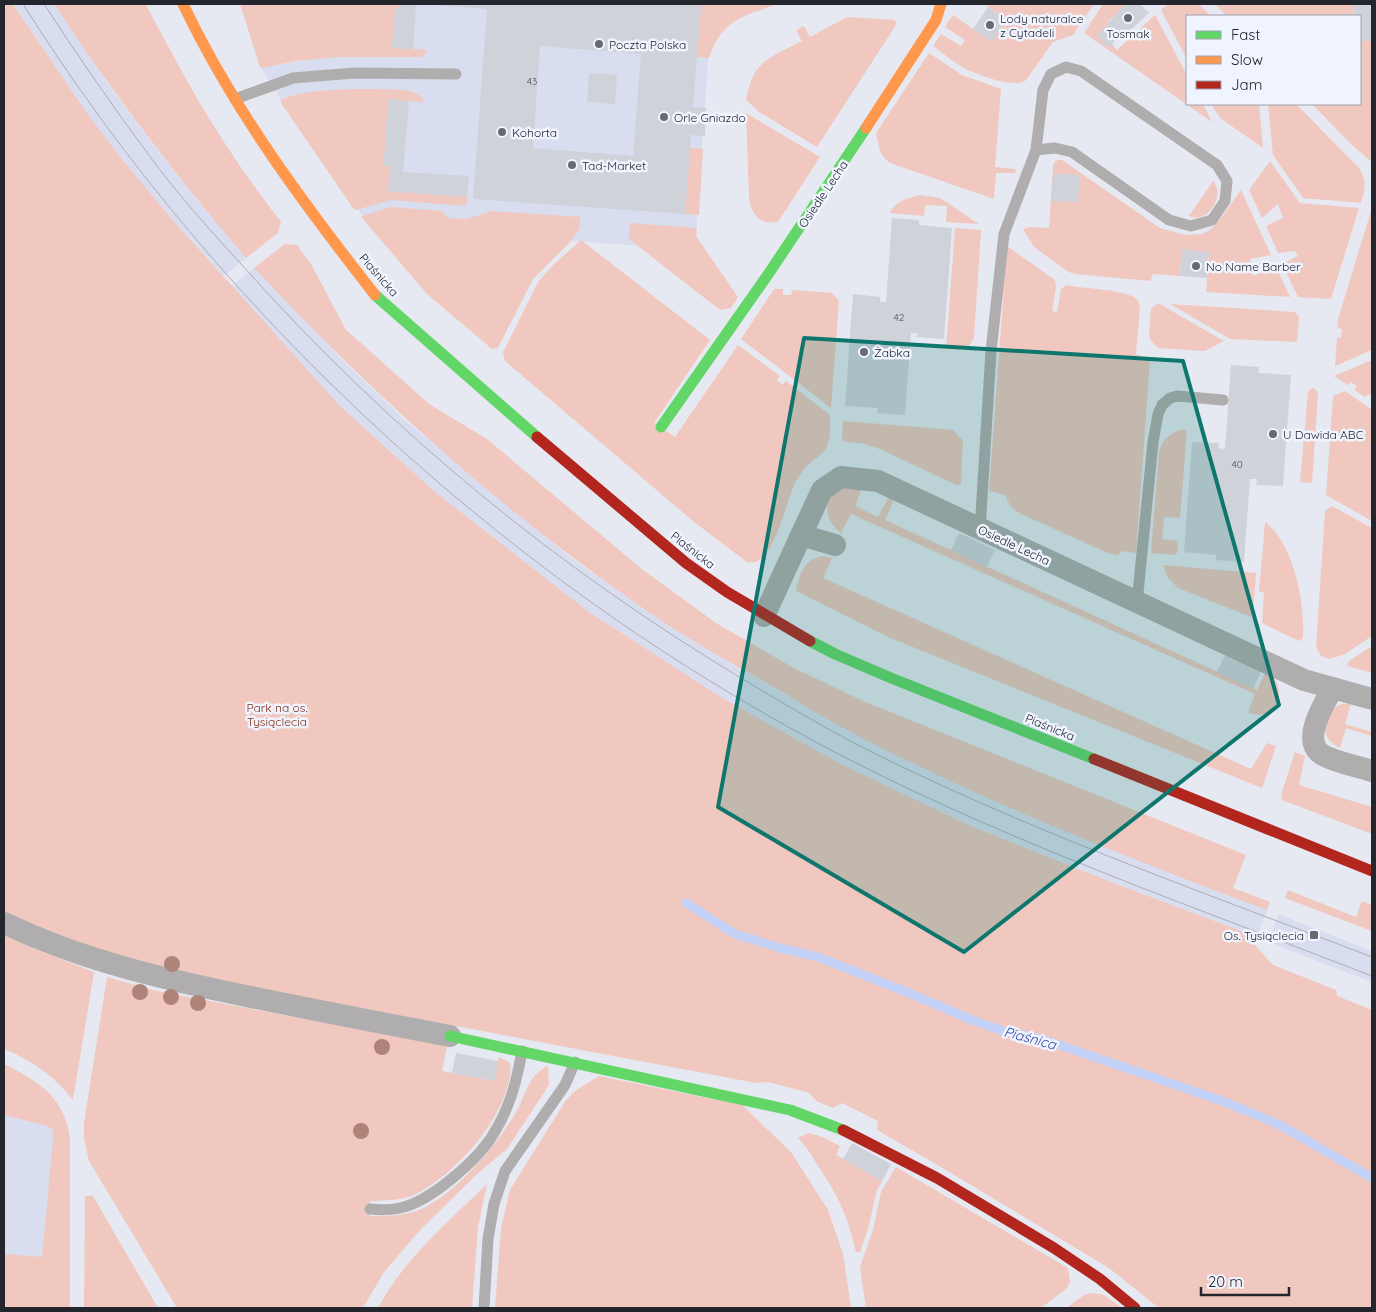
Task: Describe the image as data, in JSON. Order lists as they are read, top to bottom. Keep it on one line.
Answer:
{"streets":{"street":["Osiedle Lecha","Piaśnicka"]},"crossings":[["Osiedle Lecha","Piaśnicka"]],"water":["Piaśnica"],"parks":["Park na os. Tysiąclecia"],"places":{"other":["Tosmak","Lody naturalce z Cytadeli","Poczta Polska","Orle Gniazdo","Kohorta","Tad-Market","No Name Barber","Żabka","U Dawida ABC"],"transit":["Os. Tysiąclecia"]},"house_numbers":["43","42","40"],"legend":["Fast","Slow","Jam"],"scale_bar":"20 m"}
